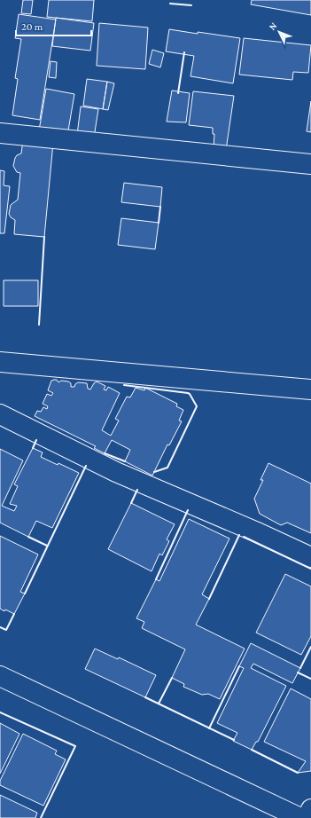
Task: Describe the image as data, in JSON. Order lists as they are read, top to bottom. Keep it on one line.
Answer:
{"scale_bar":"20 m","north":"top left"}
